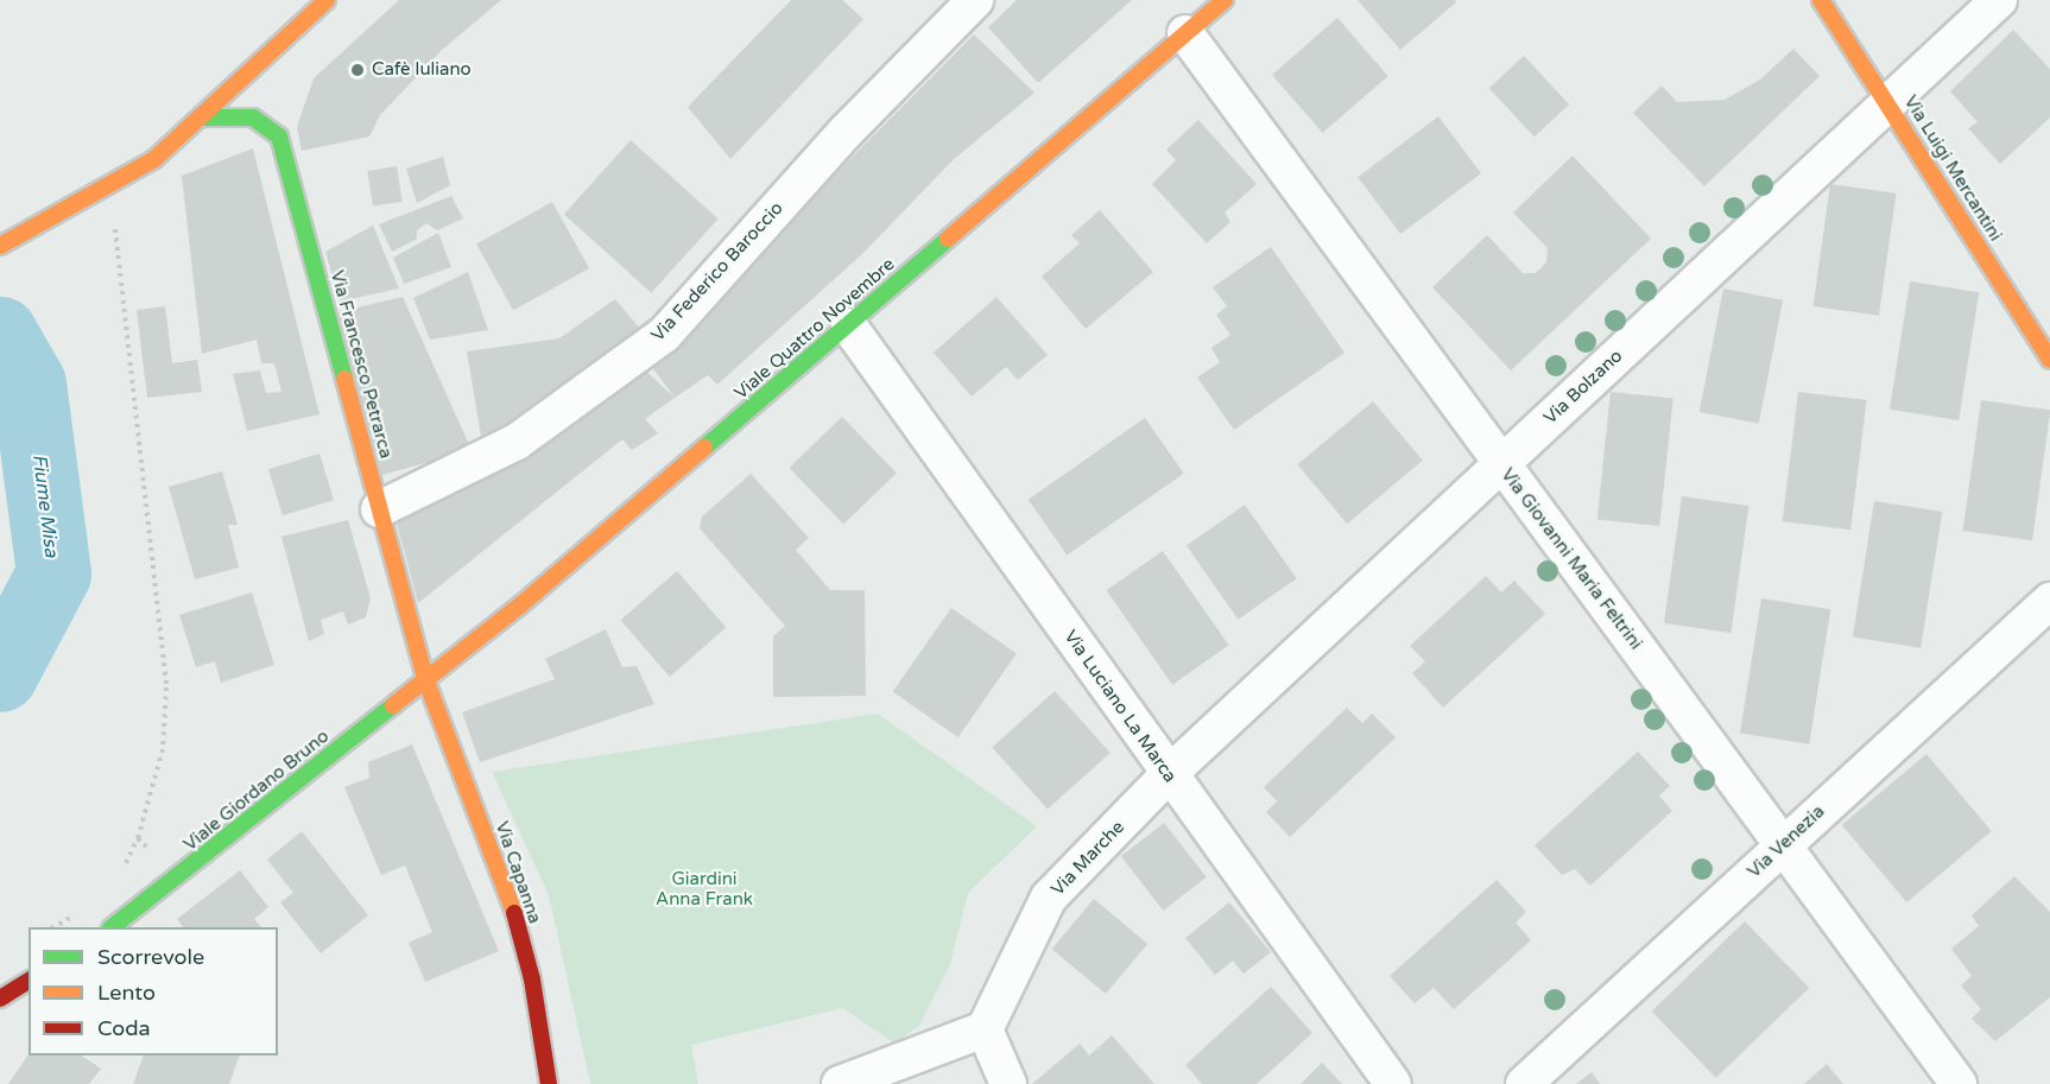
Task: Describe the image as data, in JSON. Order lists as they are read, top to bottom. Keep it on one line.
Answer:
{"streets":{"main road":["Via Luigi Mercantini","Viale Quattro Novembre","Via Francesco Petrarca","Viale Giordano Bruno","Via Capanna"],"street":["Via Federico Baroccio","Via Bolzano","Via Giovanni Maria Feltrini","Via Luciano La Marca","Via Venezia","Via Marche"]},"crossings":[["Via Luigi Mercantini","Via Bolzano"],["Via Federico Baroccio","Via Francesco Petrarca"],["Viale Quattro Novembre","Via Francesco Petrarca"],["Viale Quattro Novembre","Via Giovanni Maria Feltrini"],["Viale Quattro Novembre","Via Luciano La Marca"],["Viale Quattro Novembre","Viale Giordano Bruno"],["Viale Quattro Novembre","Via Capanna"],["Via Francesco Petrarca","Viale Giordano Bruno"],["Via Francesco Petrarca","Via Capanna"],["Via Bolzano","Via Giovanni Maria Feltrini"],["Via Bolzano","Via Luciano La Marca"],["Via Bolzano","Via Marche"],["Via Giovanni Maria Feltrini","Via Venezia"],["Via Luciano La Marca","Via Marche"],["Viale Giordano Bruno","Via Capanna"]],"water":["Fiume Misa"],"parks":["Giardini Anna Frank"],"places":["Cafè Iuliano"],"legend":["Scorrevole","Lento","Coda"]}
